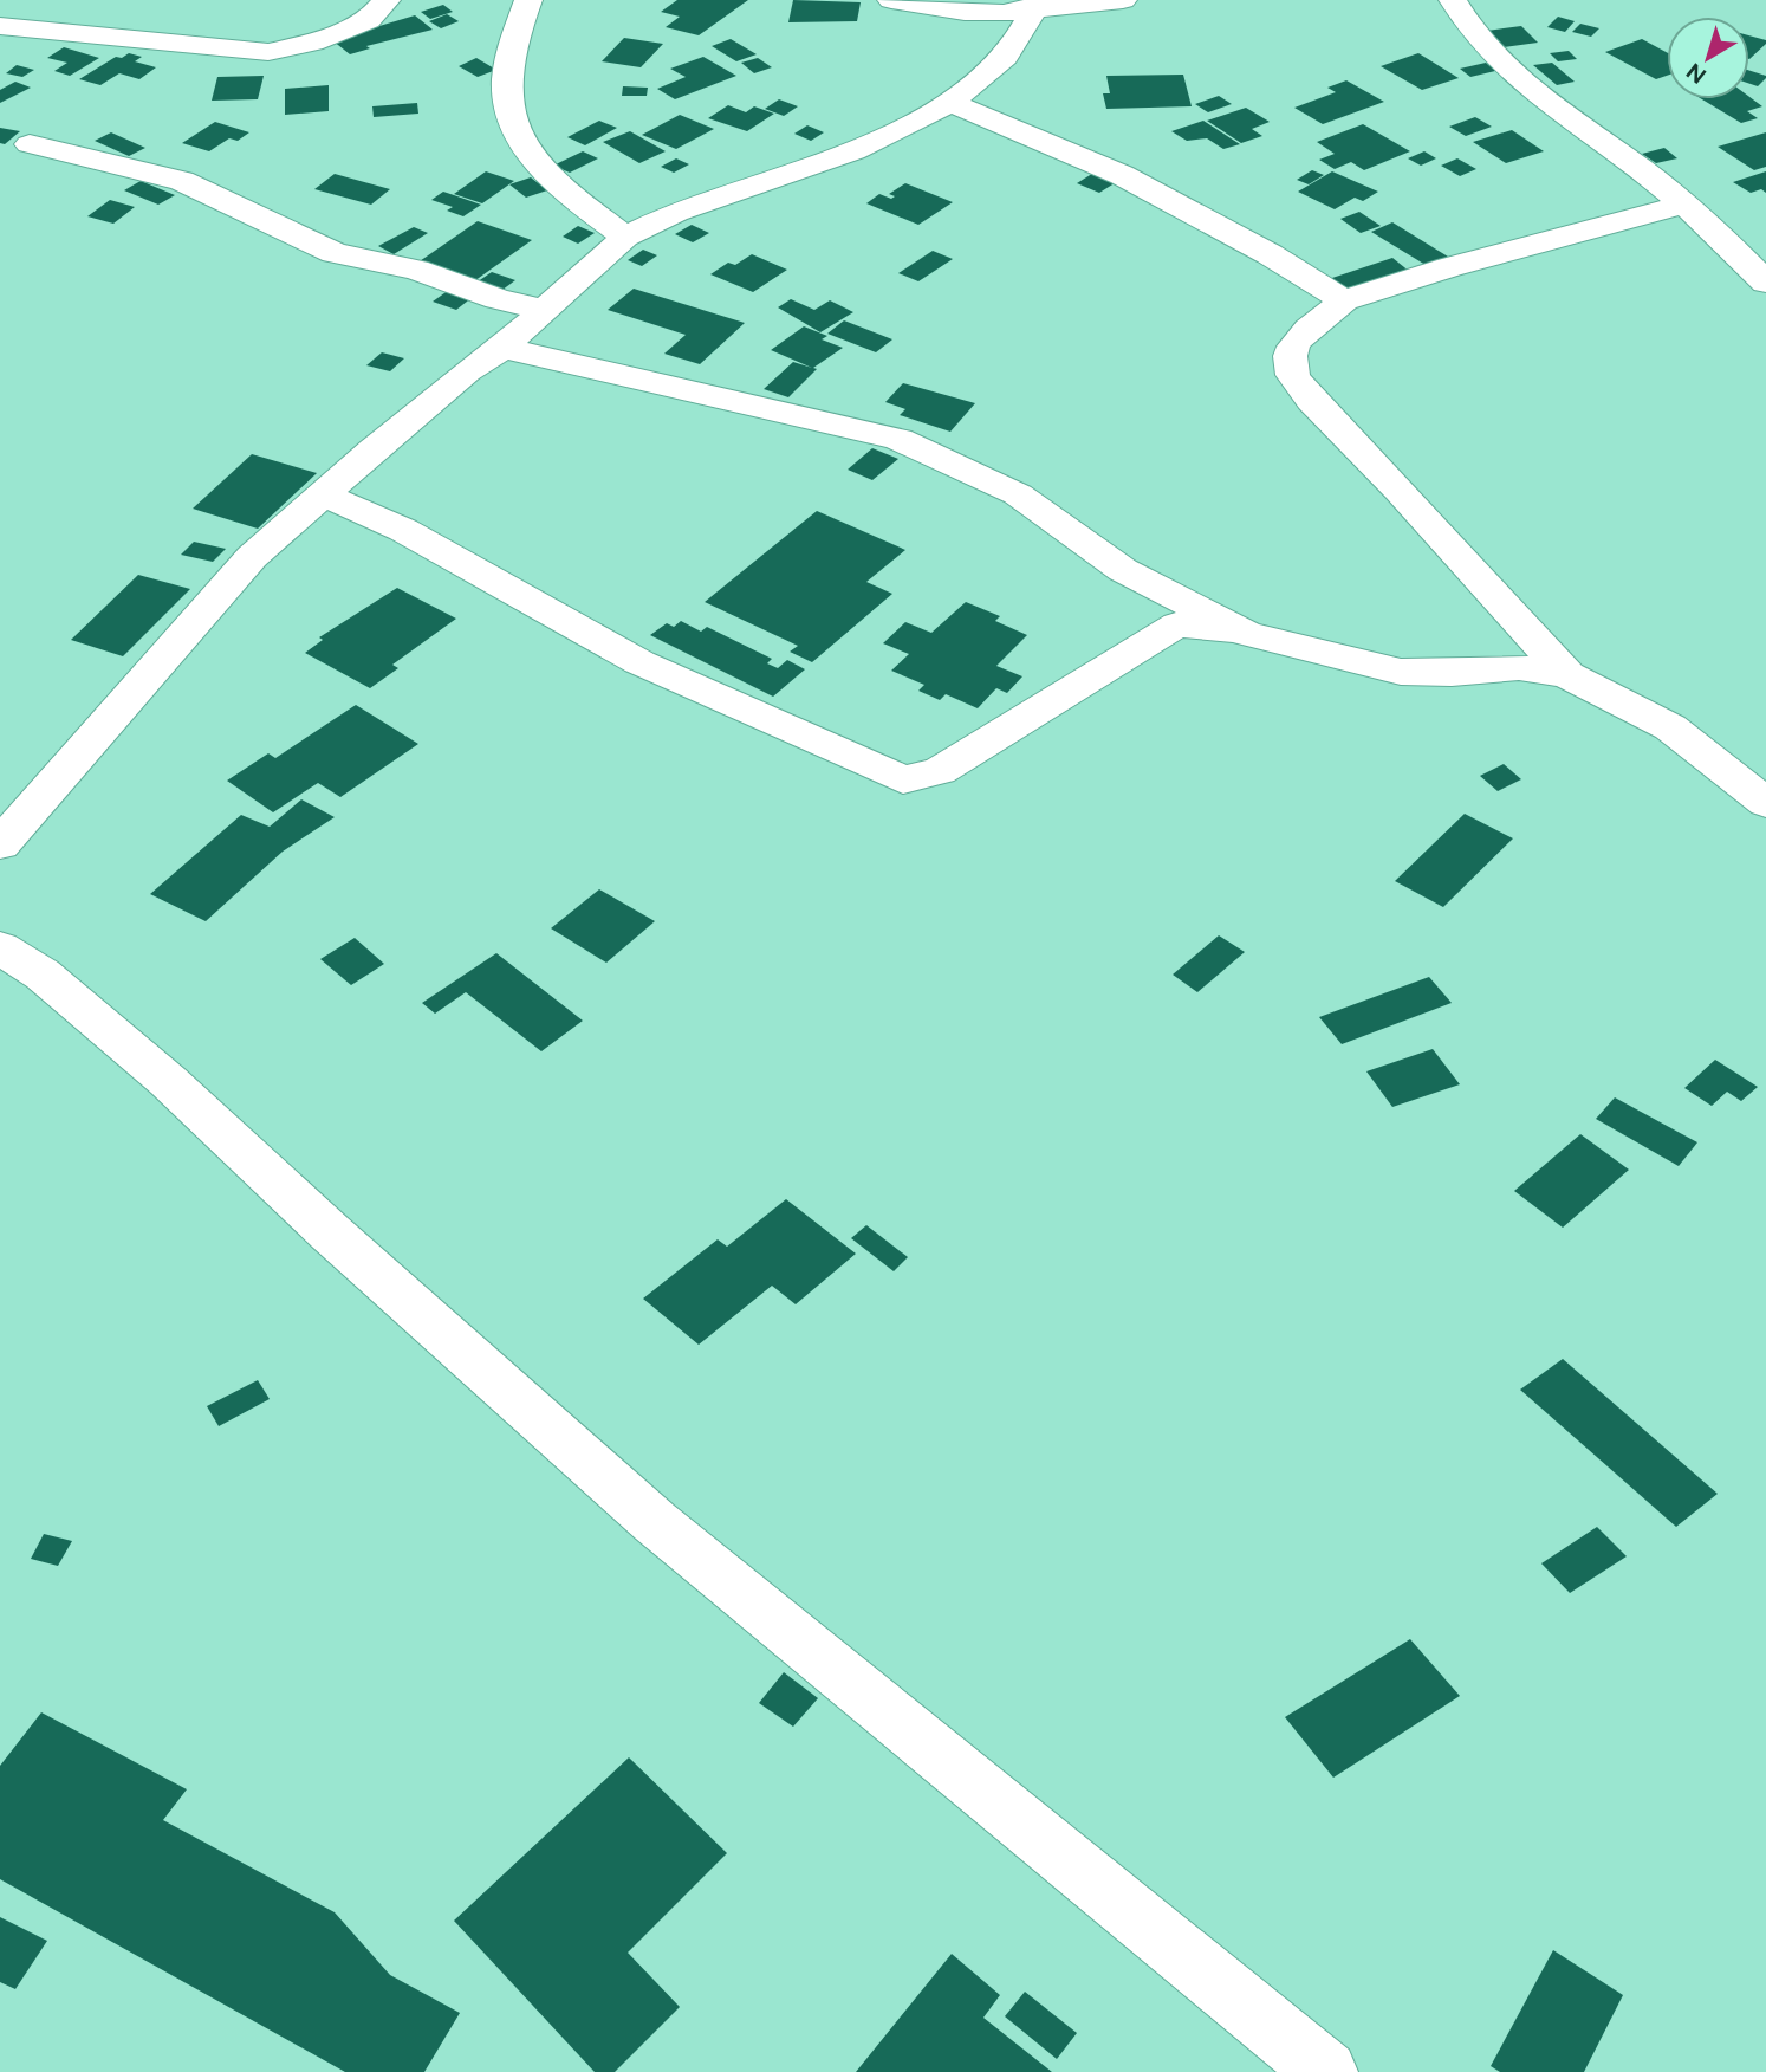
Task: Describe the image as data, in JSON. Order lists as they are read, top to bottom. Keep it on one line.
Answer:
{"north":"bottom left"}
